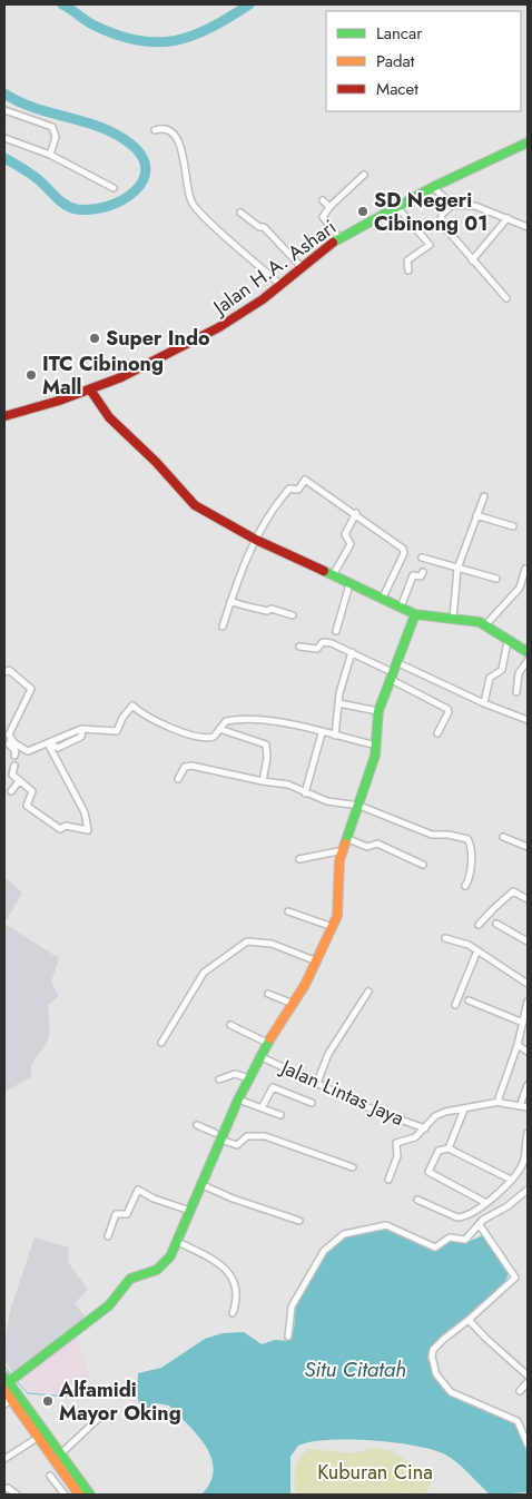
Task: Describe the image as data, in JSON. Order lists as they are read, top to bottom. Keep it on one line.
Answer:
{"streets":{"street":["Jalan H.A. Ashari","Jalan Lintas Jaya"]},"water":["Situ Citatah"],"parks":["Kuburan Cina"],"places":["SD Negeri Cibinong 01","Super Indo","ITC Cibinong Mall","Alfamidi Mayor Oking"],"legend":["Lancar","Padat","Macet"]}
